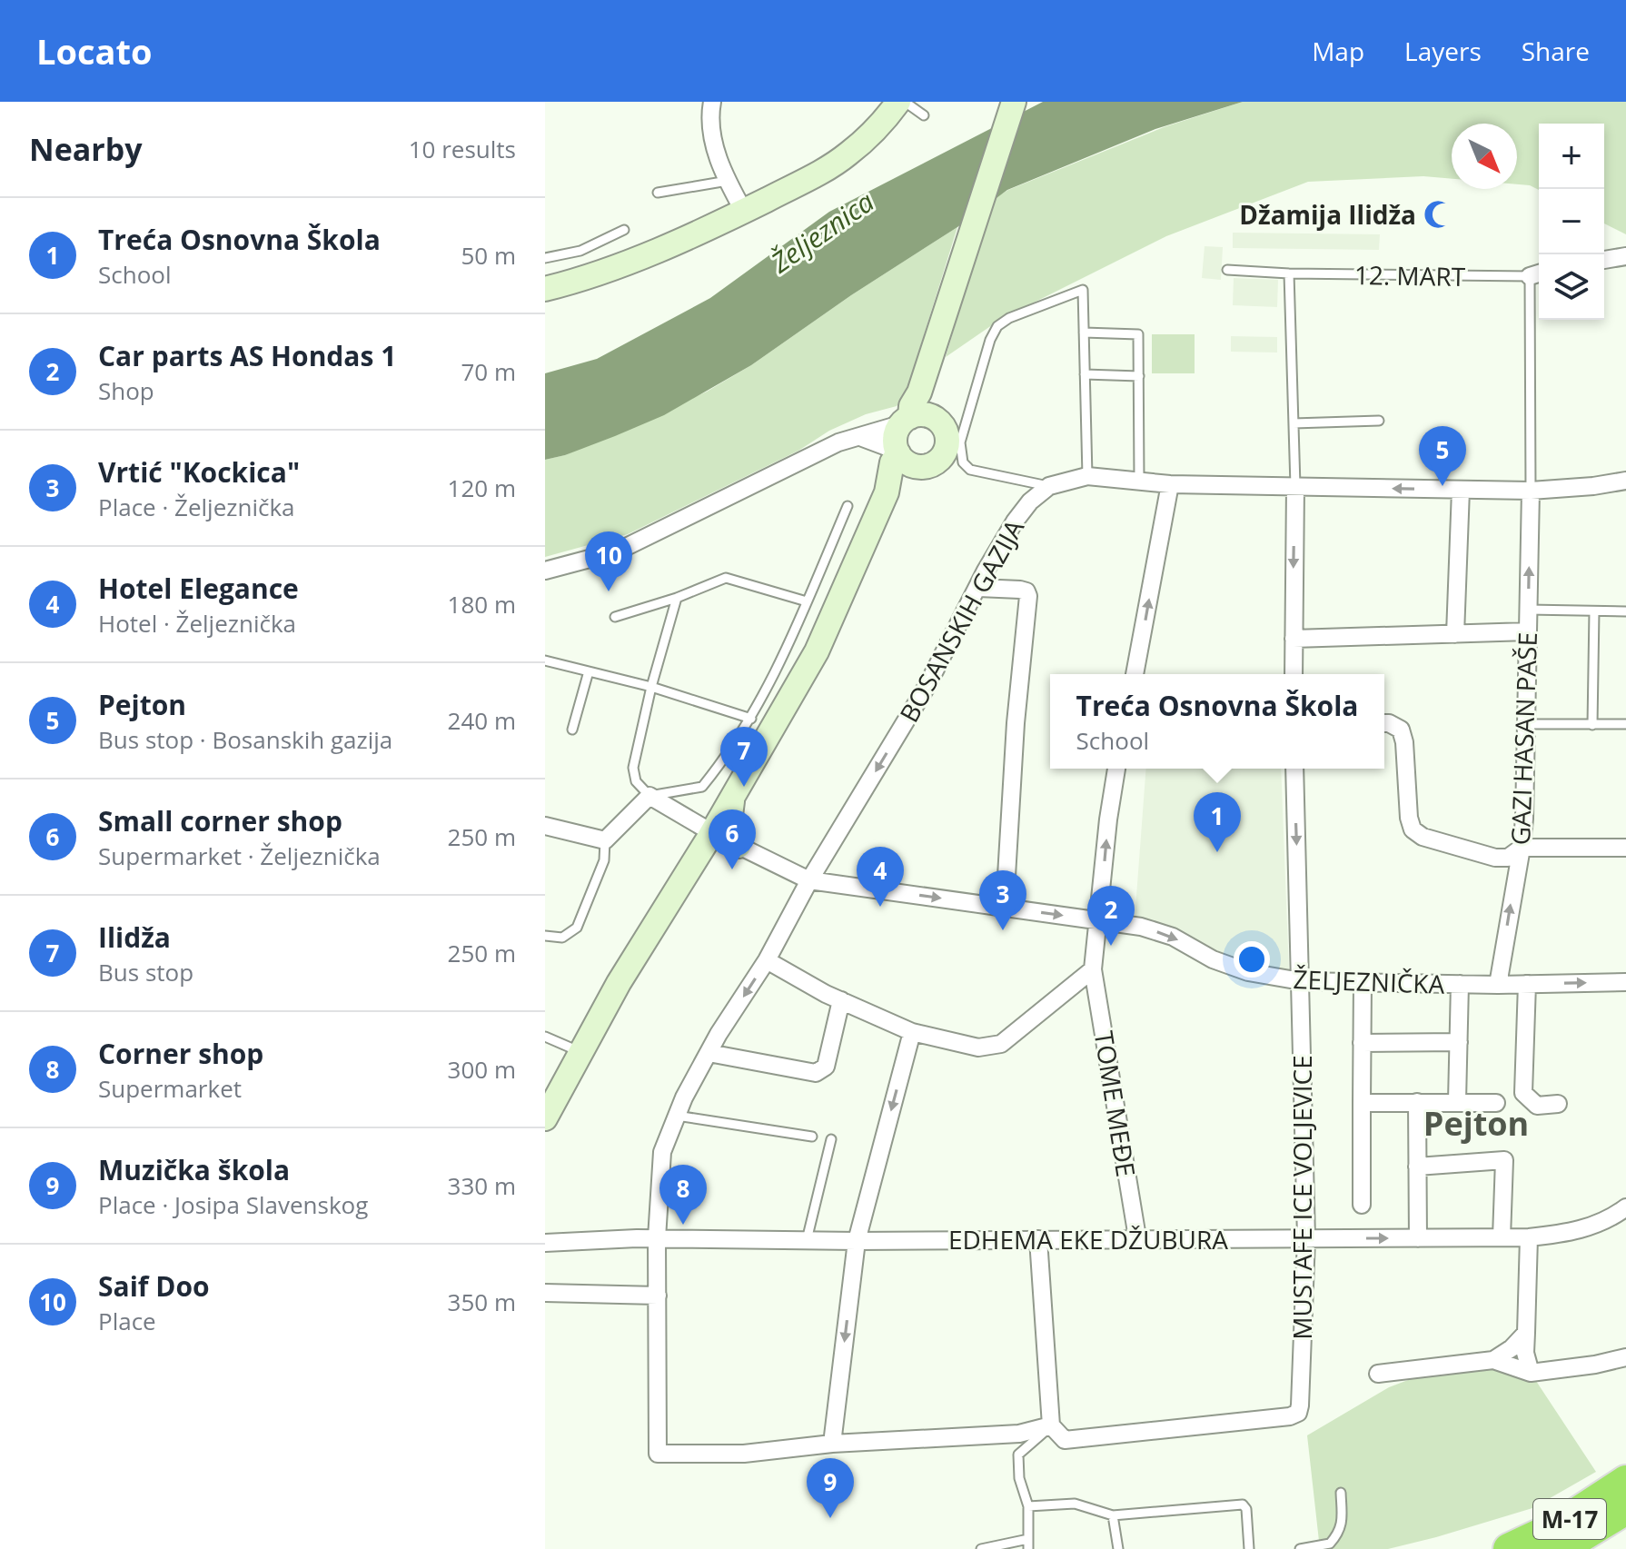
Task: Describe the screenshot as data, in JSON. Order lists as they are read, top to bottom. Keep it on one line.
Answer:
{"streets":{"highway":["M-17"],"street":["BOSANSKIH GAZIJA","GAZI HASAN PAŠE","ŽELJEZNIČKA","TOME MEĐE","MUSTAFE ICE VOLJEVICE","EDHEMA EKE DŽUBURA"],"lane":["12. MART"]},"crossings":[["12. MART","BOSANSKIH GAZIJA"],["12. MART","GAZI HASAN PAŠE"],["BOSANSKIH GAZIJA","GAZI HASAN PAŠE"],["BOSANSKIH GAZIJA","ŽELJEZNIČKA"],["BOSANSKIH GAZIJA","EDHEMA EKE DŽUBURA"],["GAZI HASAN PAŠE","ŽELJEZNIČKA"],["ŽELJEZNIČKA","TOME MEĐE"],["ŽELJEZNIČKA","MUSTAFE ICE VOLJEVICE"],["TOME MEĐE","EDHEMA EKE DŽUBURA"],["MUSTAFE ICE VOLJEVICE","EDHEMA EKE DŽUBURA"]],"districts":["Pejton"],"water":["Željeznica"],"places":{"mosque":["Džamija Ilidža"]},"north":"bottom right","page":{"header":"Locato","nav":["Map","Layers","Share"],"heading":["Nearby","10 results"],"map_buttons":["+","−"],"list":[{"mark":"1","name":"Treća Osnovna Škola","note":"School","value":"50 m"},{"mark":"2","name":"Car parts AS Hondas 1","note":"Shop","value":"70 m"},{"mark":"3","name":"Vrtić \"Kockica\"","note":"Place · Željeznička","value":"120 m"},{"mark":"4","name":"Hotel Elegance","note":"Hotel · Željeznička","value":"180 m"},{"mark":"5","name":"Pejton","note":"Bus stop · Bosanskih gazija","value":"240 m"},{"mark":"6","name":"Small corner shop","note":"Supermarket · Željeznička","value":"250 m"},{"mark":"7","name":"Ilidža","note":"Bus stop","value":"250 m"},{"mark":"8","name":"Corner shop","note":"Supermarket","value":"300 m"},{"mark":"9","name":"Muzička škola","note":"Place · Josipa Slavenskog","value":"330 m"},{"mark":"10","name":"Saif Doo","note":"Place","value":"350 m"}],"pins":["5","10","7","1","6","4","3","2","8","9"],"popup":["Treća Osnovna Škola","School"]}}
